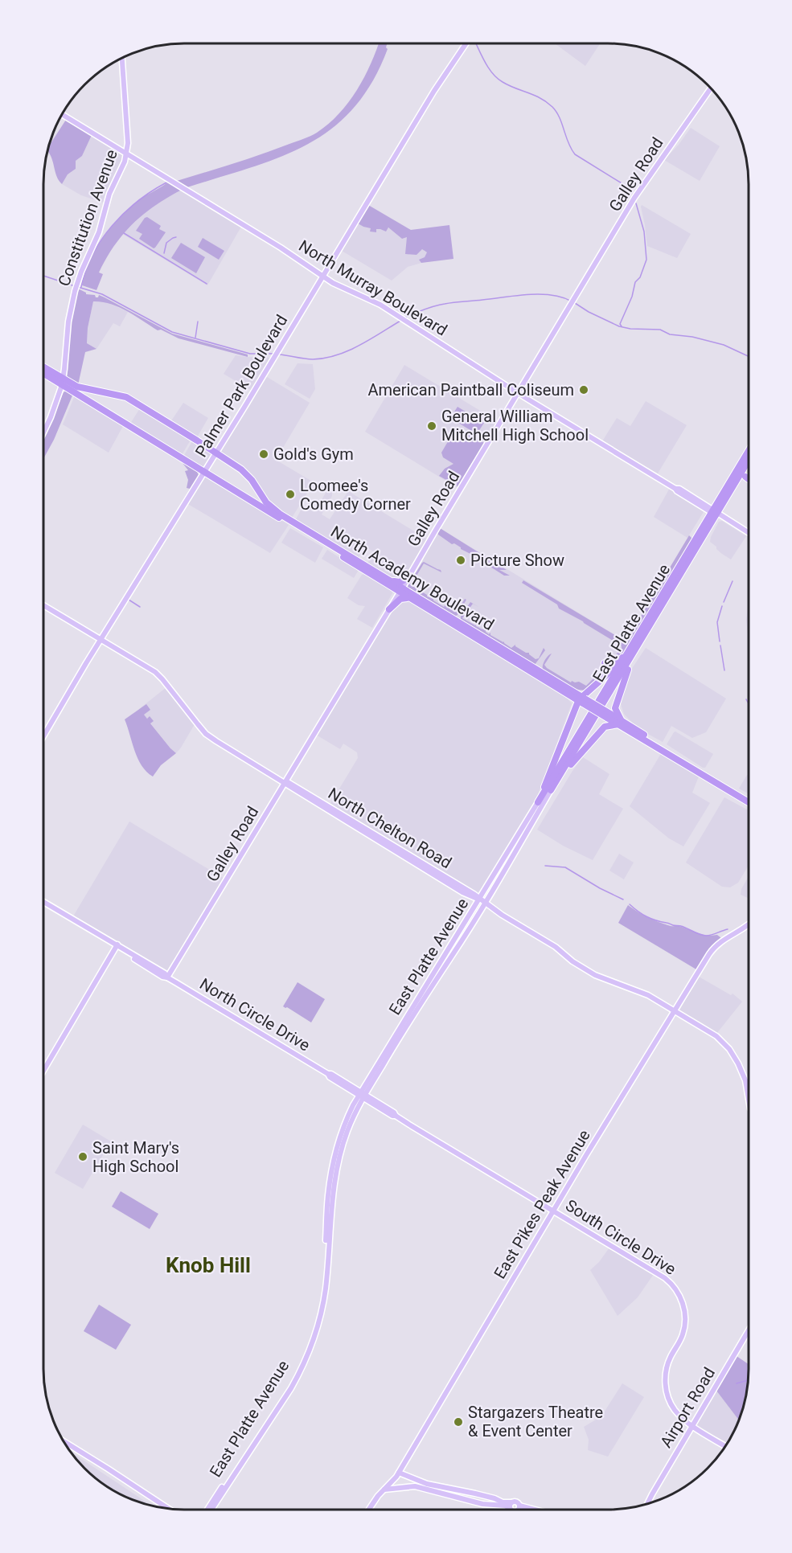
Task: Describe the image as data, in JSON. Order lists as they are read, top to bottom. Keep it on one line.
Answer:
{"streets":{"highway":["North Academy Boulevard","East Platte Avenue"],"main road":["Galley Road","Constitution Avenue","North Murray Boulevard","Palmer Park Boulevard","North Chelton Road","North Circle Drive","East Pikes Peak Avenue","South Circle Drive","Airport Road"]},"crossings":[["Galley Road","North Murray Boulevard"],["Galley Road","North Academy Boulevard"],["Galley Road","North Chelton Road"],["Galley Road","North Circle Drive"],["Constitution Avenue","North Murray Boulevard"],["Constitution Avenue","North Academy Boulevard"],["North Murray Boulevard","Palmer Park Boulevard"],["North Murray Boulevard","East Platte Avenue"],["Palmer Park Boulevard","North Academy Boulevard"],["Palmer Park Boulevard","North Chelton Road"],["East Platte Avenue","North Chelton Road"],["East Platte Avenue","North Circle Drive"],["North Chelton Road","East Pikes Peak Avenue"],["North Circle Drive","East Pikes Peak Avenue"],["North Circle Drive","South Circle Drive"],["East Pikes Peak Avenue","South Circle Drive"],["South Circle Drive","Airport Road"]],"districts":["Knob Hill"],"places":["American Paintball Coliseum","General William Mitchell High School","Gold's Gym","Loomee's Comedy Corner","Picture Show","Saint Mary's High School","Stargazers Theatre & Event Center"]}
